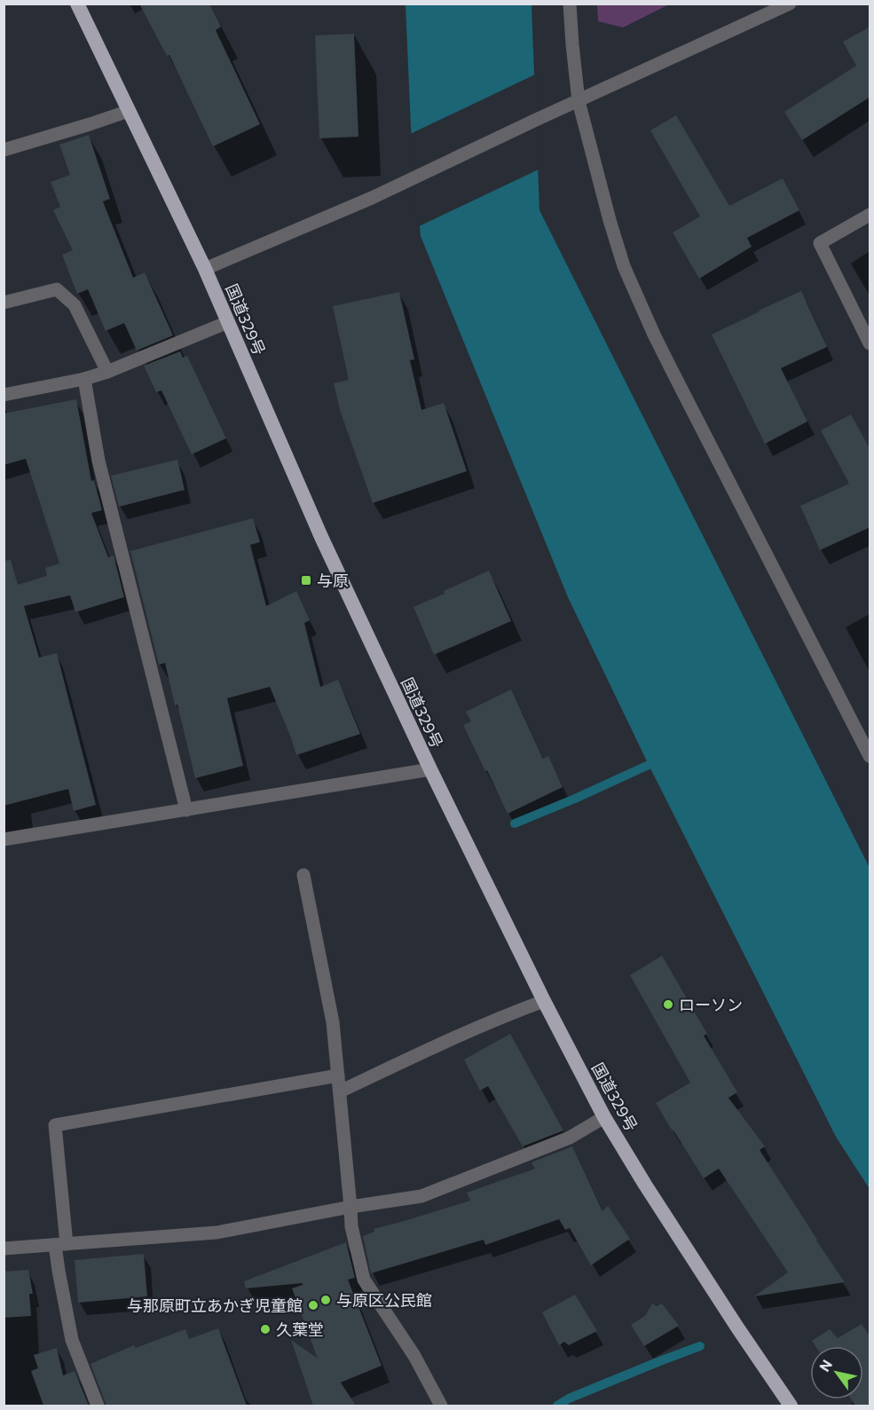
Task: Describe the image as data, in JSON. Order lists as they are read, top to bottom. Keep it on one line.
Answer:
{"streets":{"highway":["国道329号"]},"places":{"transit":["与原"],"other":["ローソン","与原区公民館","与那原町立あかぎ児童館","久葉堂"]},"north":"top left"}
